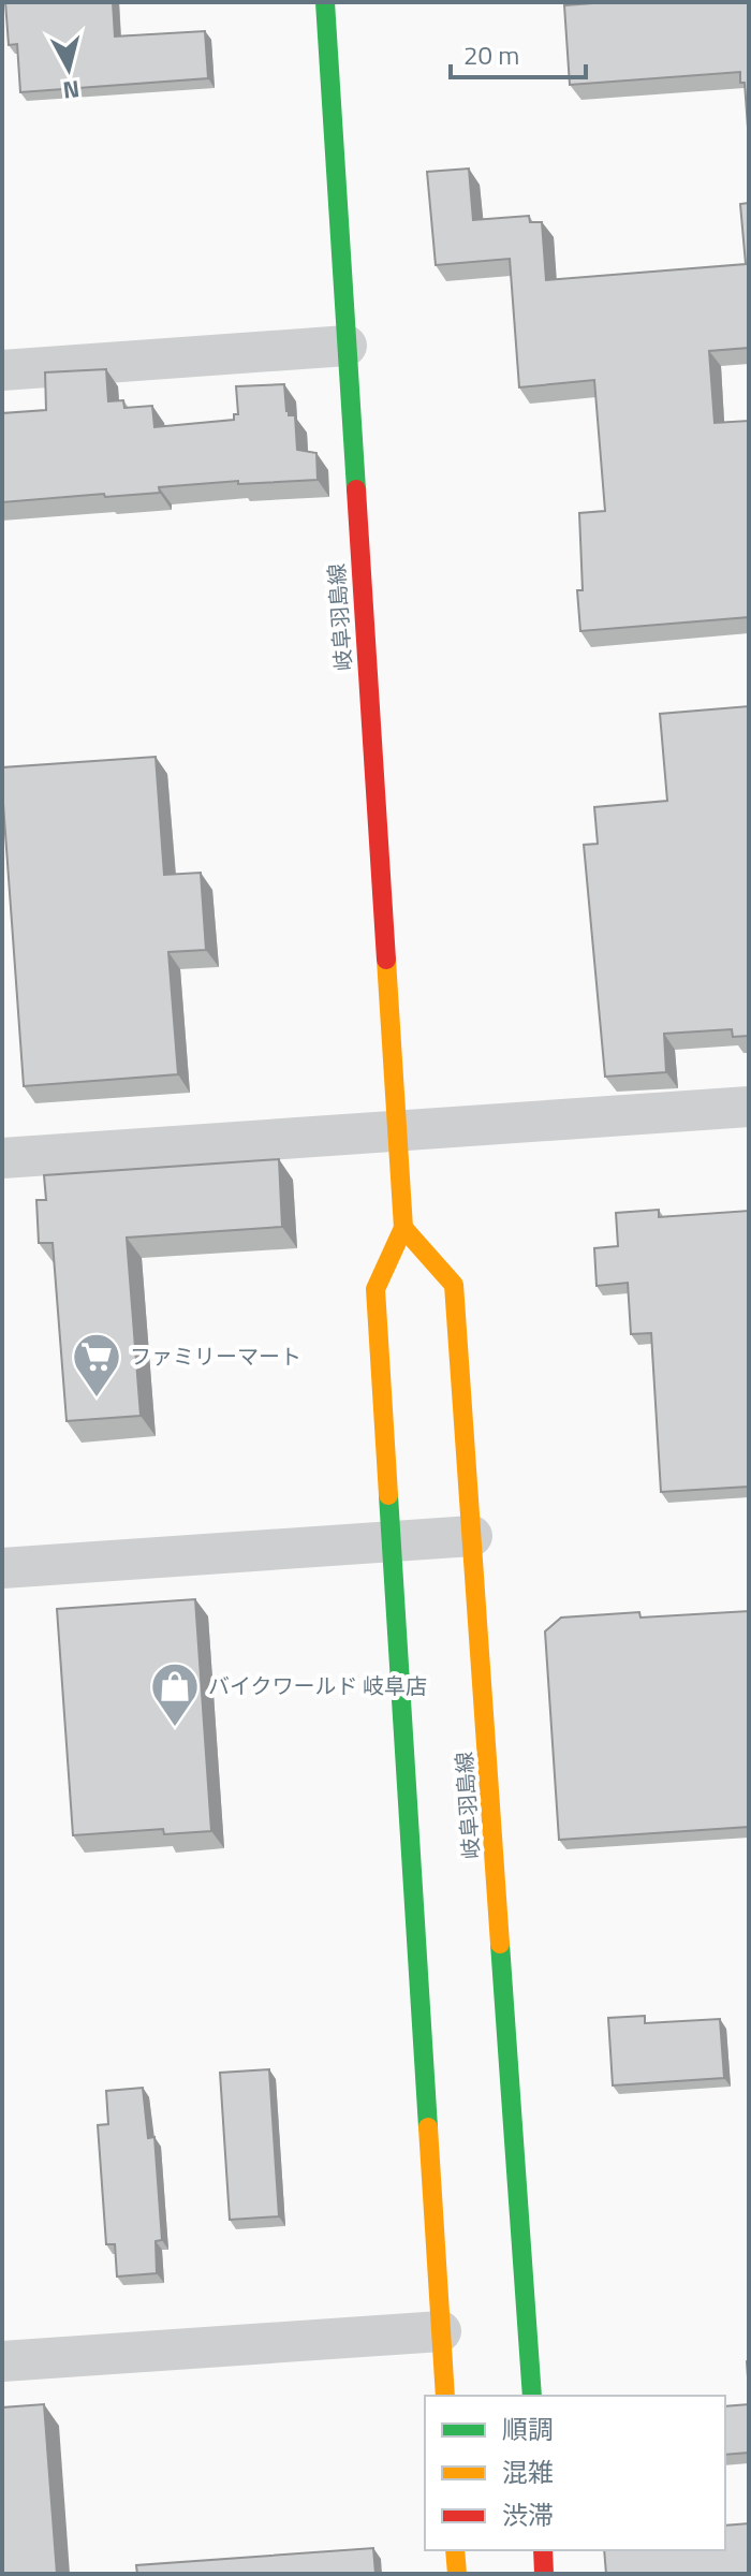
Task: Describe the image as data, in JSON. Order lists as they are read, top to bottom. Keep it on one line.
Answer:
{"streets":{"main road":["岐阜羽島線"]},"places":{"supermarket":["ファミリーマート"],"shop":["バイクワールド 岐阜店"]},"legend":["順調","混雑","渋滞"],"scale_bar":"20 m","north":"bottom"}
